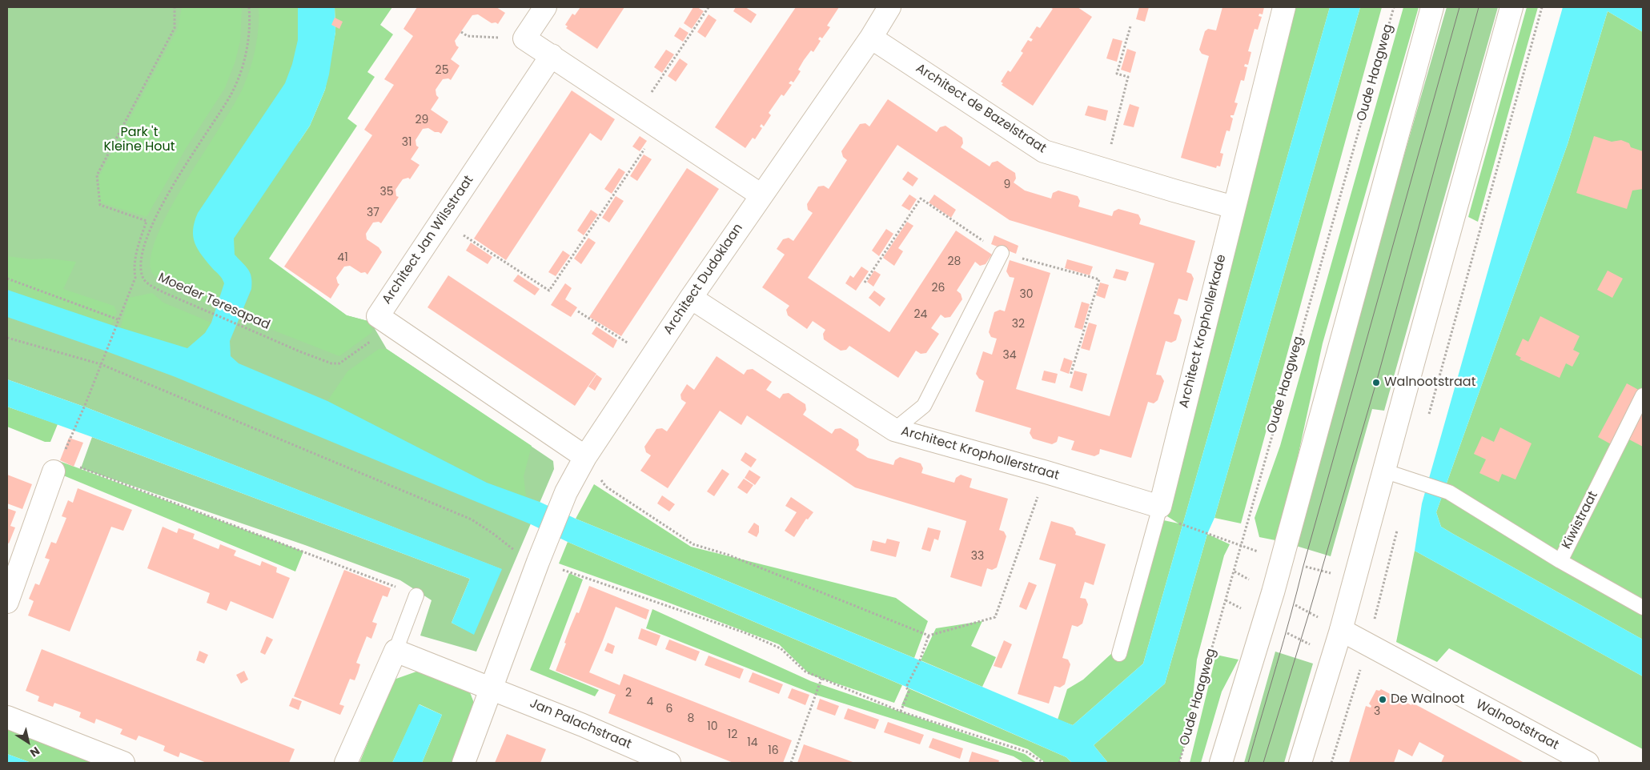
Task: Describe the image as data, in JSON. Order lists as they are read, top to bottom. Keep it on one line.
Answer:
{"streets":{"street":["Architect de Bazelstraat","Architect Jan Wilsstraat","Architect Dudoklaan","Architect Krophollerkade","Architect Krophollerstraat","Jan Palachstraat","Walnootstraat"],"lane":["Kiwistraat"],"path":["Oude Haagweg","Moeder Teresapad"]},"crossings":[["Architect de Bazelstraat","Architect Dudoklaan"],["Architect de Bazelstraat","Architect Krophollerkade"],["Architect Jan Wilsstraat","Architect Dudoklaan"],["Architect Jan Wilsstraat","Moeder Teresapad"],["Architect Dudoklaan","Architect Krophollerstraat"],["Architect Dudoklaan","Jan Palachstraat"],["Architect Krophollerkade","Architect Krophollerstraat"]],"parks":["Park 't Kleine Hout"],"places":["Walnootstraat","De Walnoot"],"house_numbers":["25","29","31","9","35","37","41","28","26","30","24","32","34","33","2","4","6","3","8","10","12","14","16"],"north":"bottom right"}
